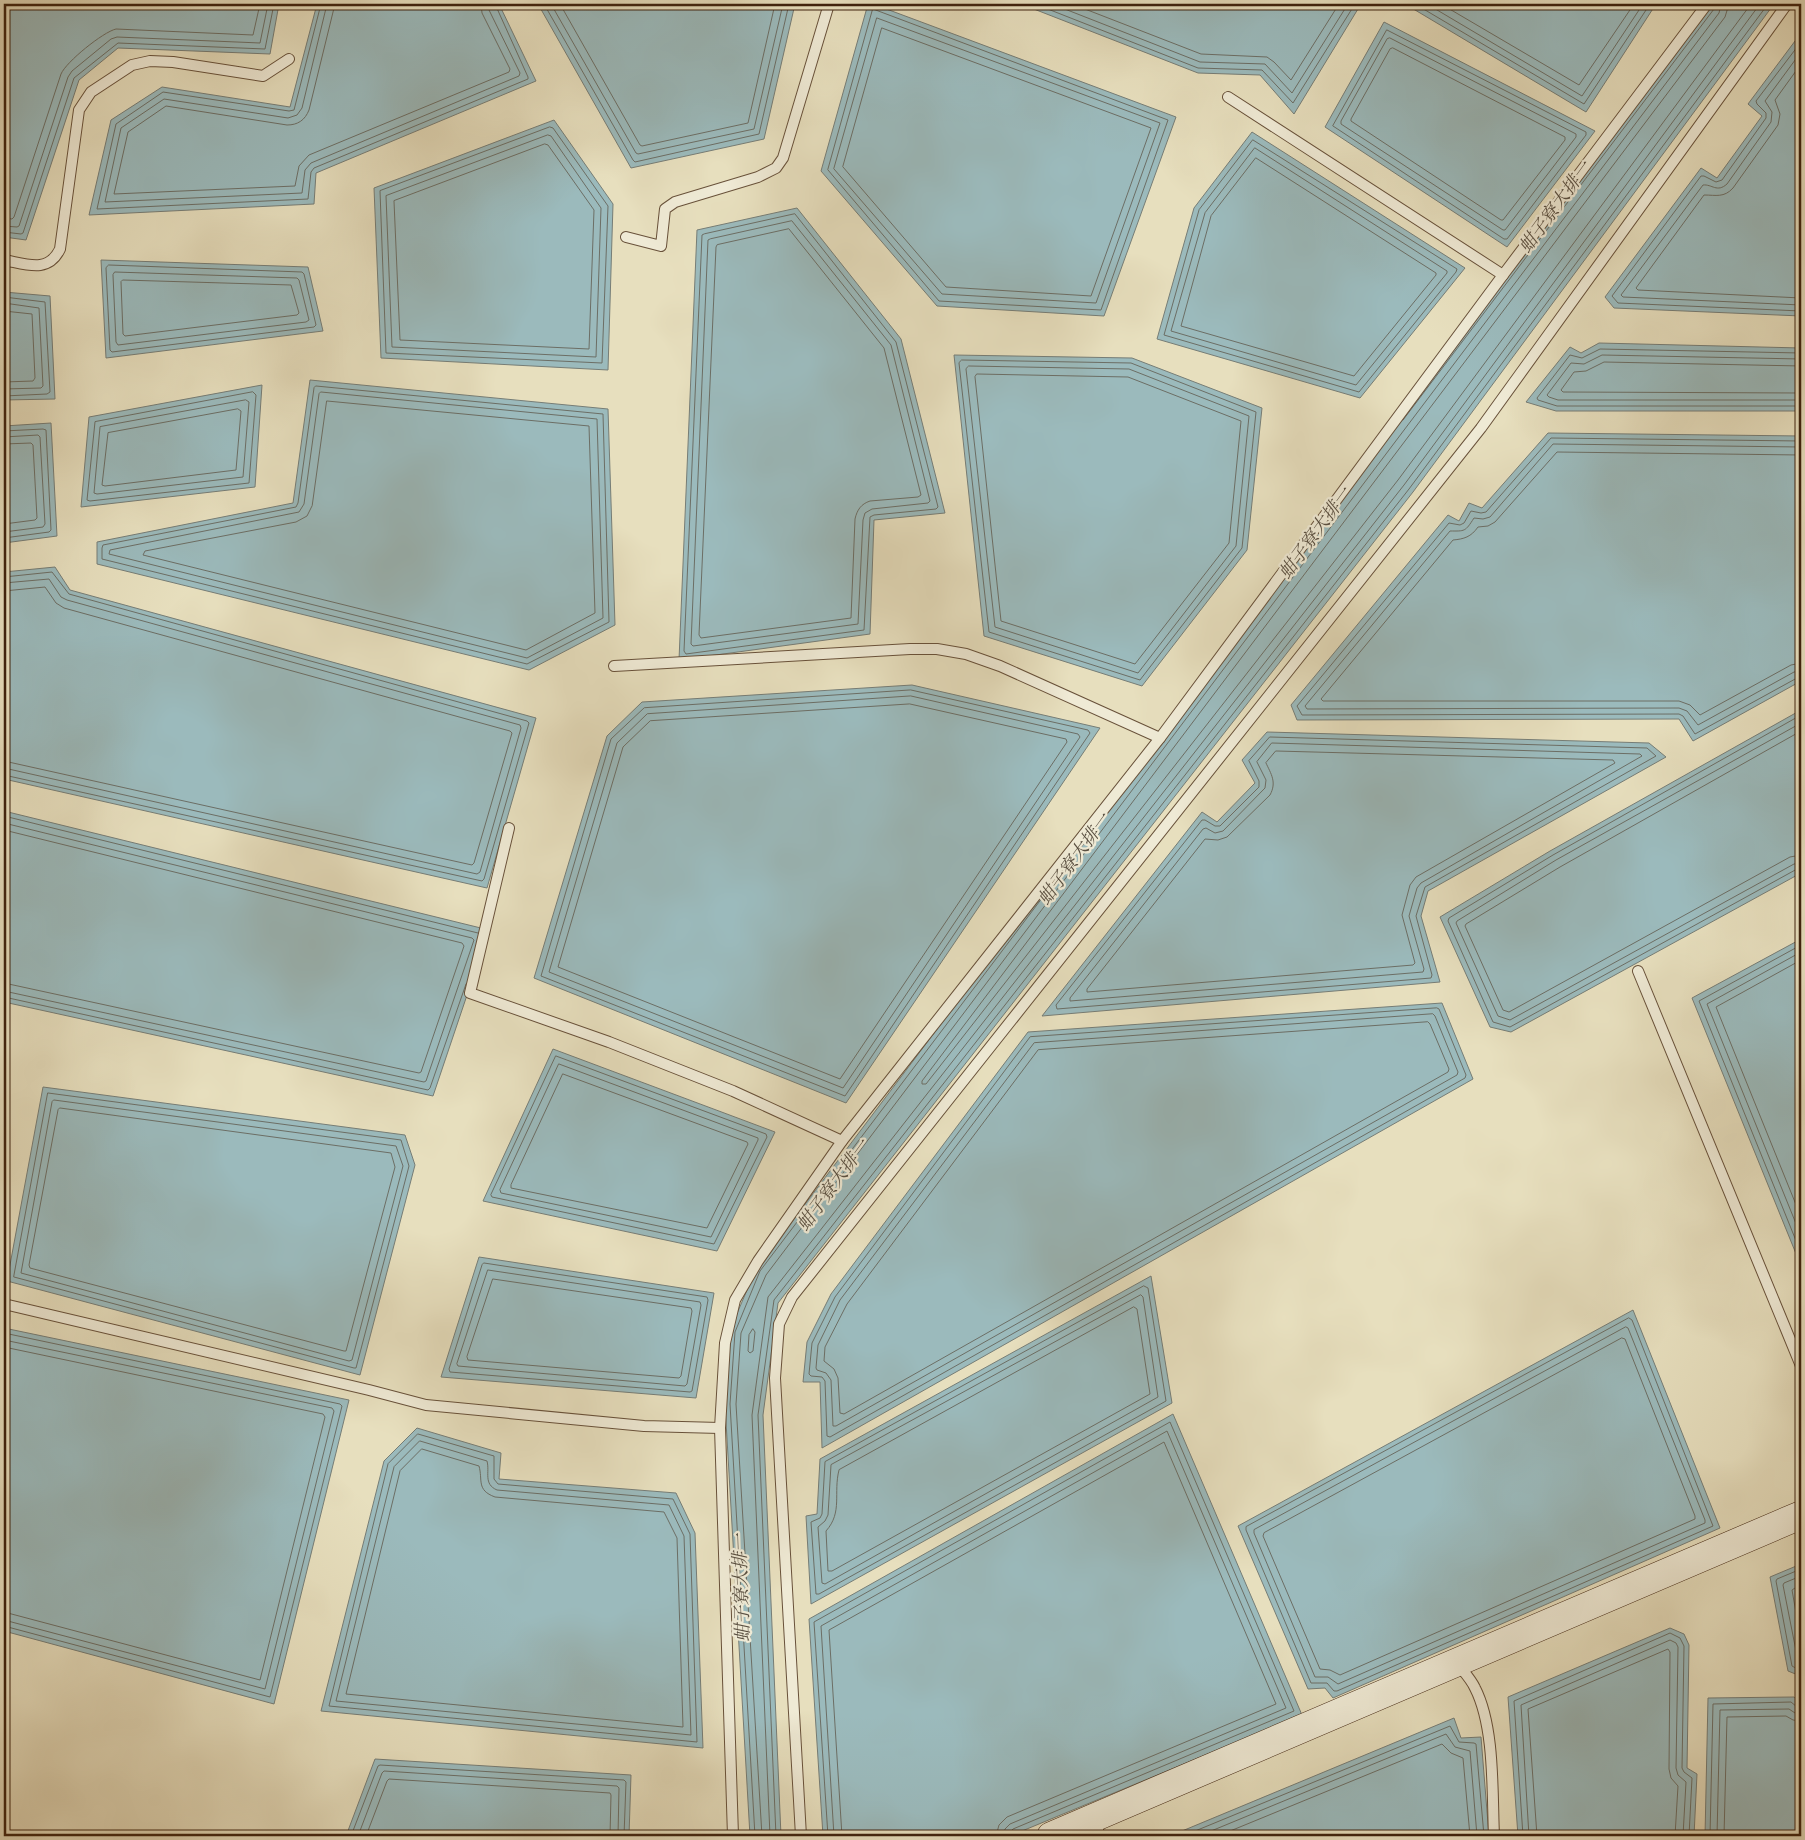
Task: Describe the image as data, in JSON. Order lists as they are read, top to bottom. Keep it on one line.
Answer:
{"water":["蚶子寮大排一"]}
